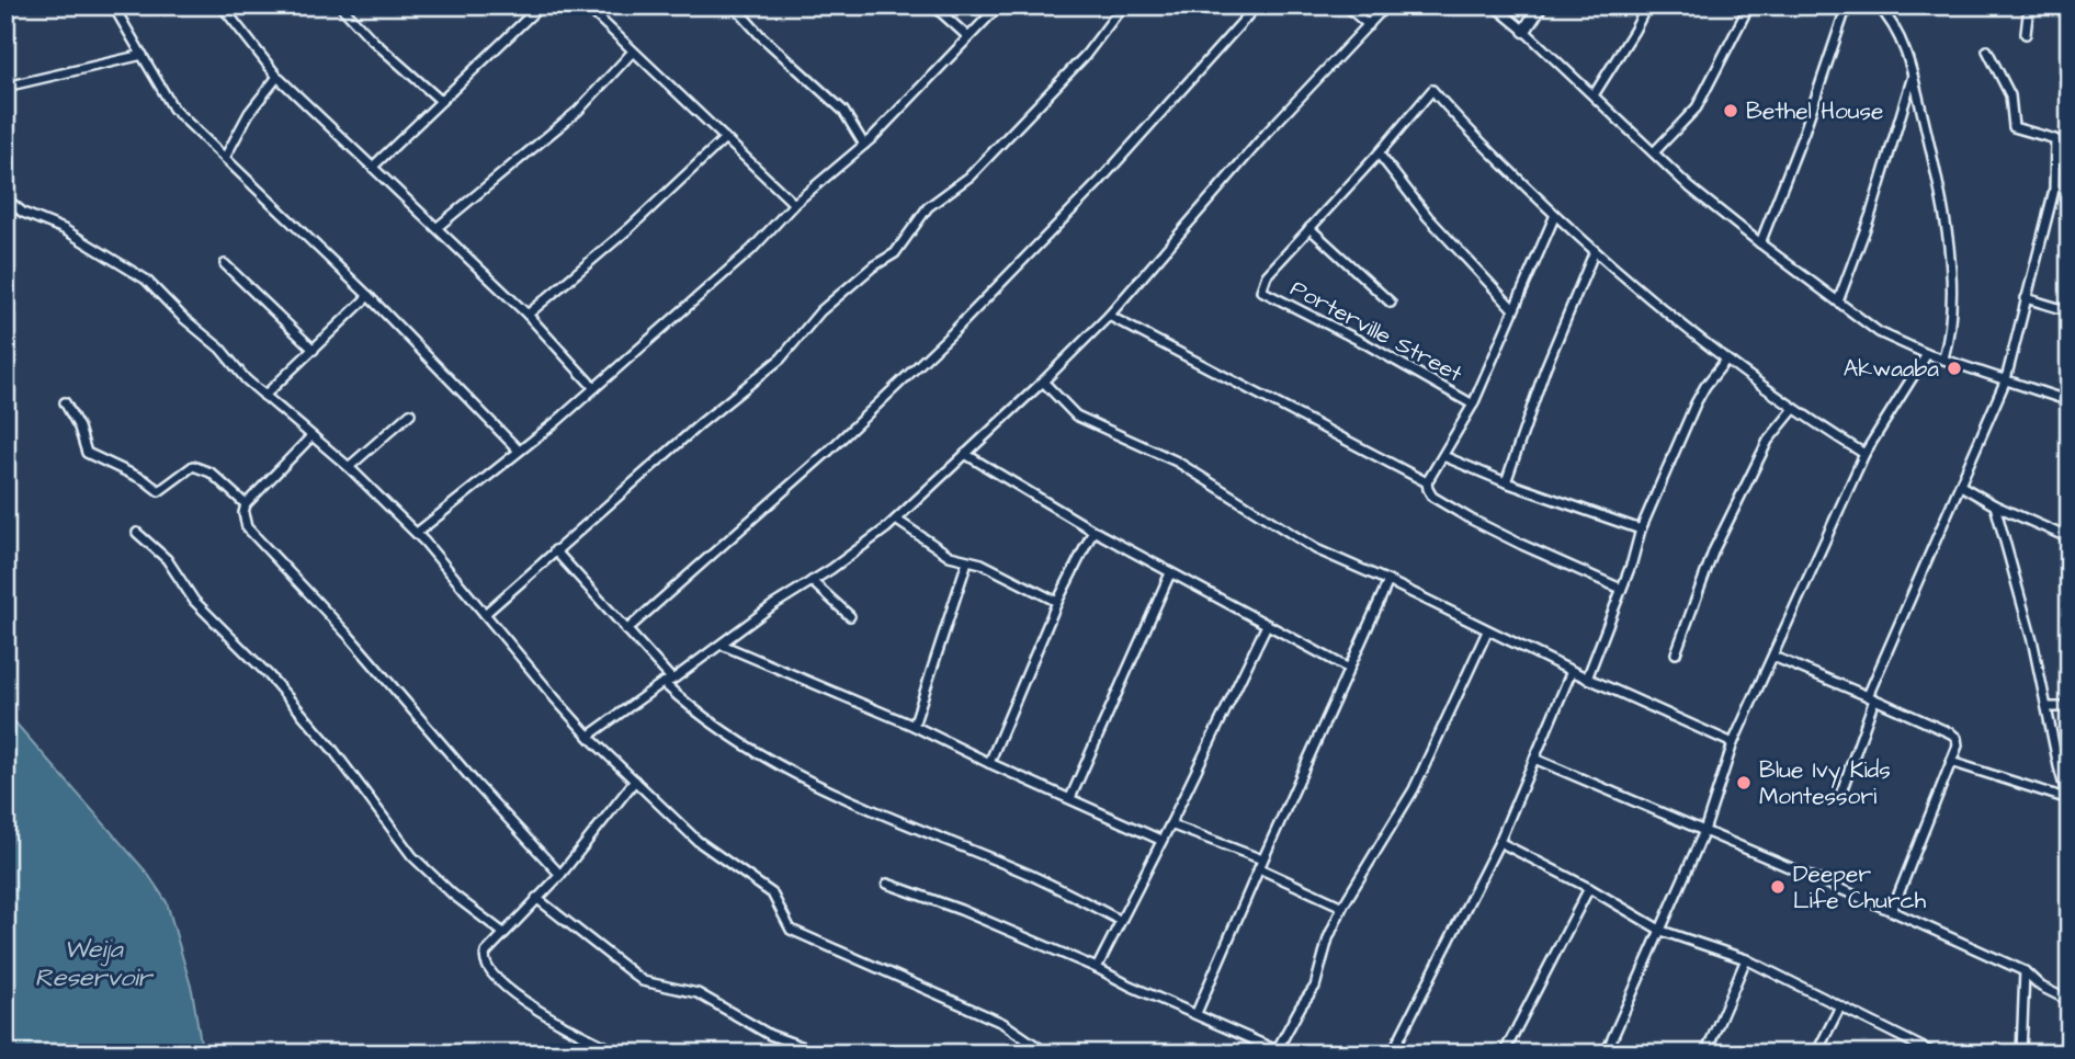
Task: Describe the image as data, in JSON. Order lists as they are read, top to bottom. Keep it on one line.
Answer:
{"streets":{"street":["Porterville Street"]},"water":["Weija Reservoir"],"places":["Bethel House","Akwaaba","Blue Ivy Kids Montessori","Deeper Life Church"]}
